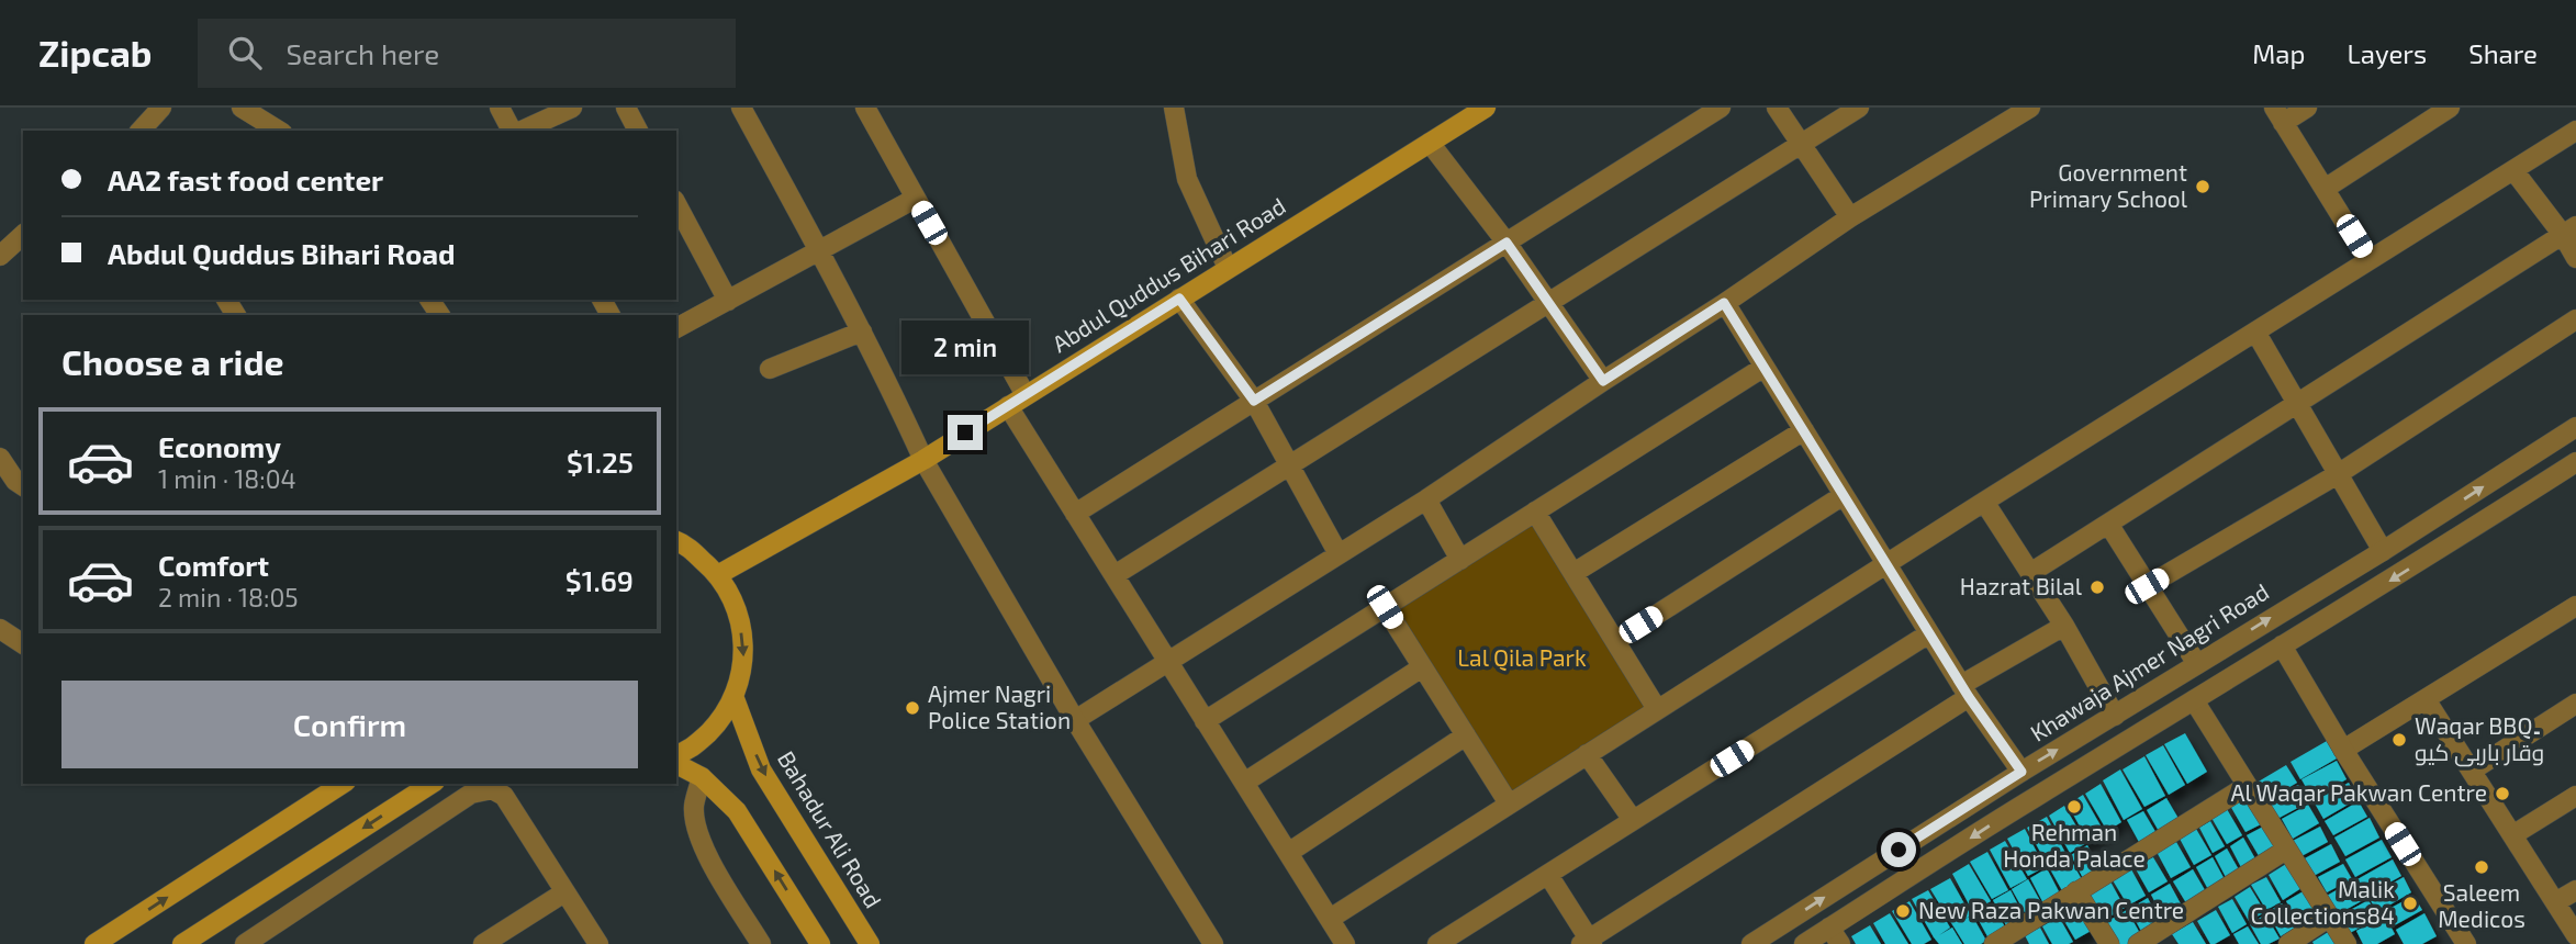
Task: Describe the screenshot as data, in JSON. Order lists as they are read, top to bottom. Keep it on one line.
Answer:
{"streets":{"main road":["Abdul Quddus Bihari Road","Bahadur Ali Road"],"street":["Khawaja Ajmer Nagri Road"]},"parks":["Lal Qila Park"],"places":["Government Primary School","Hazrat Bilal","Ajmer Nagri Police Station","Waqar BBQ۔ وقار باربی کیو","Al Waqar Pakwan Centre","Rehman Honda Palace","Saleem Medicos","Malik Collections84","New Raza Pakwan Centre"],"page":{"header":"Zipcab","search":"Search here","nav":["Map","Layers","Share"],"banner":["AA2 fast food center","Abdul Quddus Bihari Road"],"heading":"Choose a ride","bubble":"2 min","list":[{"name":"Economy","note":"1 min · 18:04","value":"$1.25"},{"name":"Comfort","note":"2 min · 18:05","value":"$1.69"}],"buttons":"Confirm"}}
